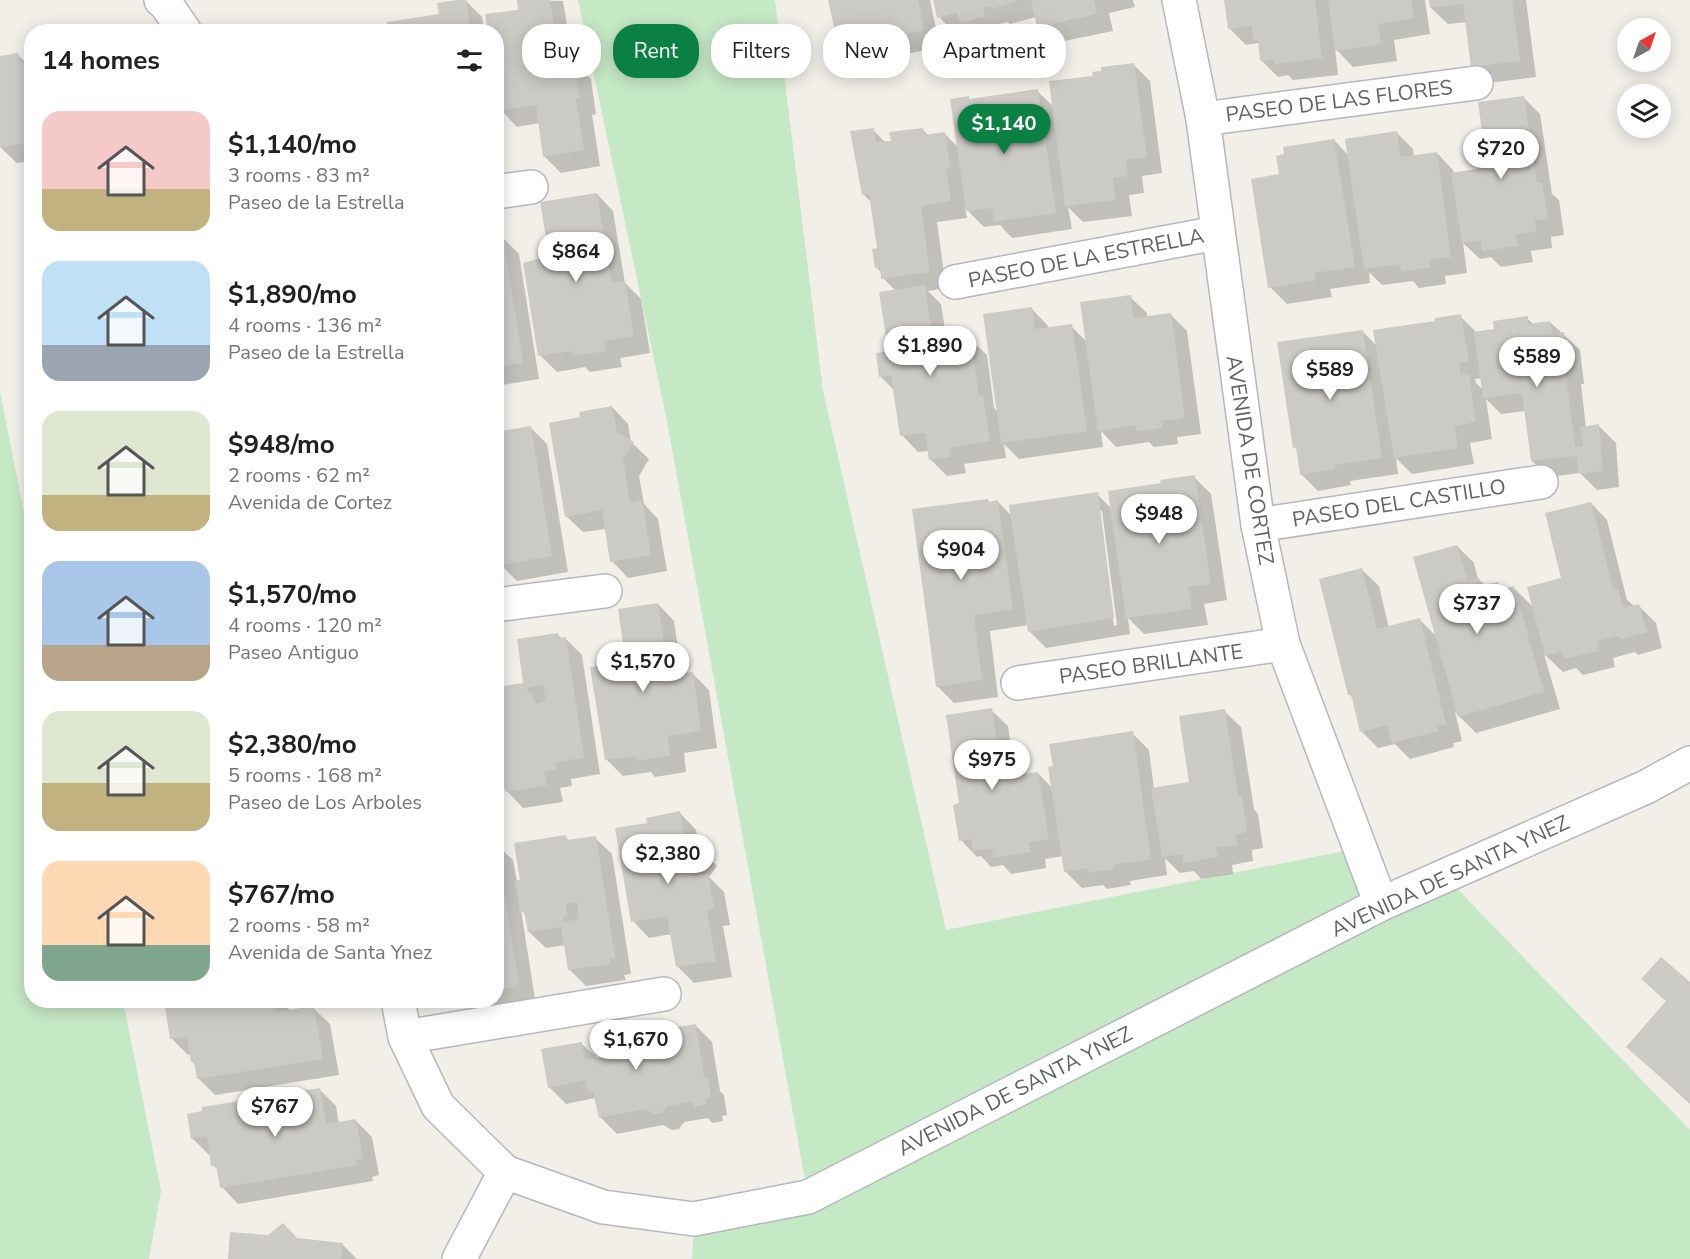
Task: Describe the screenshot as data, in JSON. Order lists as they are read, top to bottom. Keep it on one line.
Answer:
{"streets":{"street":["PASEO DE LAS FLORES","PASEO DE LA ESTRELLA","AVENIDA DE CORTEZ","PASEO DEL CASTILLO","PASEO BRILLANTE","AVENIDA DE SANTA YNEZ"]},"crossings":[["PASEO DE LAS FLORES","AVENIDA DE CORTEZ"],["PASEO DE LA ESTRELLA","AVENIDA DE CORTEZ"],["AVENIDA DE CORTEZ","PASEO DEL CASTILLO"],["AVENIDA DE CORTEZ","PASEO BRILLANTE"],["AVENIDA DE CORTEZ","AVENIDA DE SANTA YNEZ"]],"north":"top right","page":{"chip":["Buy","Rent","Filters","New","Apartment"],"heading":"14 homes","list":[{"name":"$1,140/mo","note":"3 rooms · 83 m² · Paseo de la Estrella"},{"name":"$1,890/mo","note":"4 rooms · 136 m² · Paseo de la Estrella"},{"name":"$948/mo","note":"2 rooms · 62 m² · Avenida de Cortez"},{"name":"$1,570/mo","note":"4 rooms · 120 m² · Paseo Antiguo"},{"name":"$2,380/mo","note":"5 rooms · 168 m² · Paseo de Los Arboles"},{"name":"$767/mo","note":"2 rooms · 58 m² · Avenida de Santa Ynez"}],"price":["$1,140","$720","$864","$1,890","$589","$589","$948","$904","$737","$1,570","$975","$2,380","$1,670","$767"]}}
